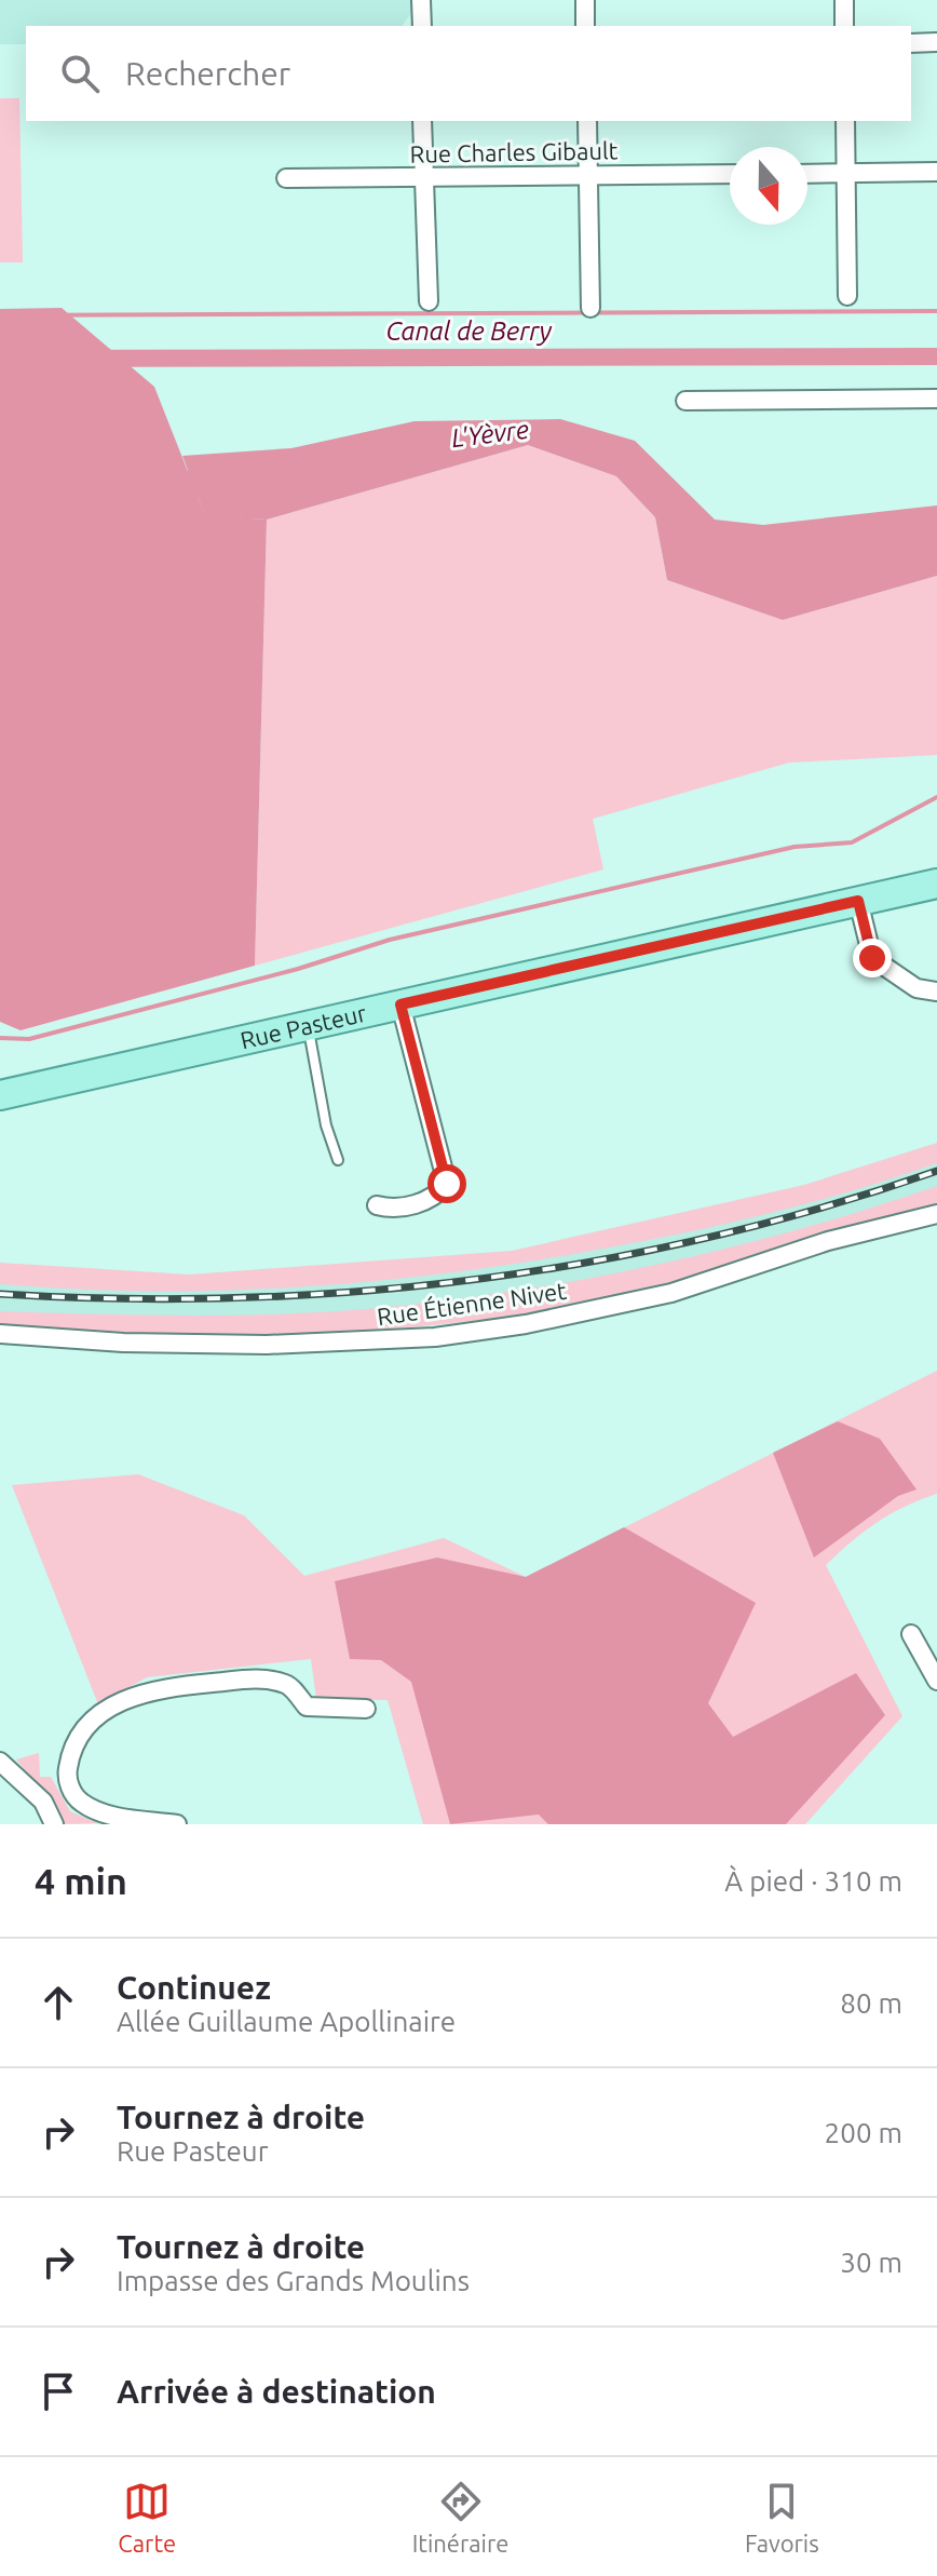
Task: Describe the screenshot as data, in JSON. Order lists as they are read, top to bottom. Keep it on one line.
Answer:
{"streets":{"main road":["Rue Pasteur"],"street":["Rue Charles Gibault","Rue Étienne Nivet"]},"water":["Canal de Berry","L'Yèvre"],"north":"bottom","page":{"search":"Rechercher","heading":["4 min","À pied · 310 m"],"list":[["Continuez","Allée Guillaume Apollinaire","80 m"],["Tournez à droite","Rue Pasteur","200 m"],["Tournez à droite","Impasse des Grands Moulins","30 m"],"Arrivée à destination"],"nav":["Carte","Itinéraire","Favoris"]}}
